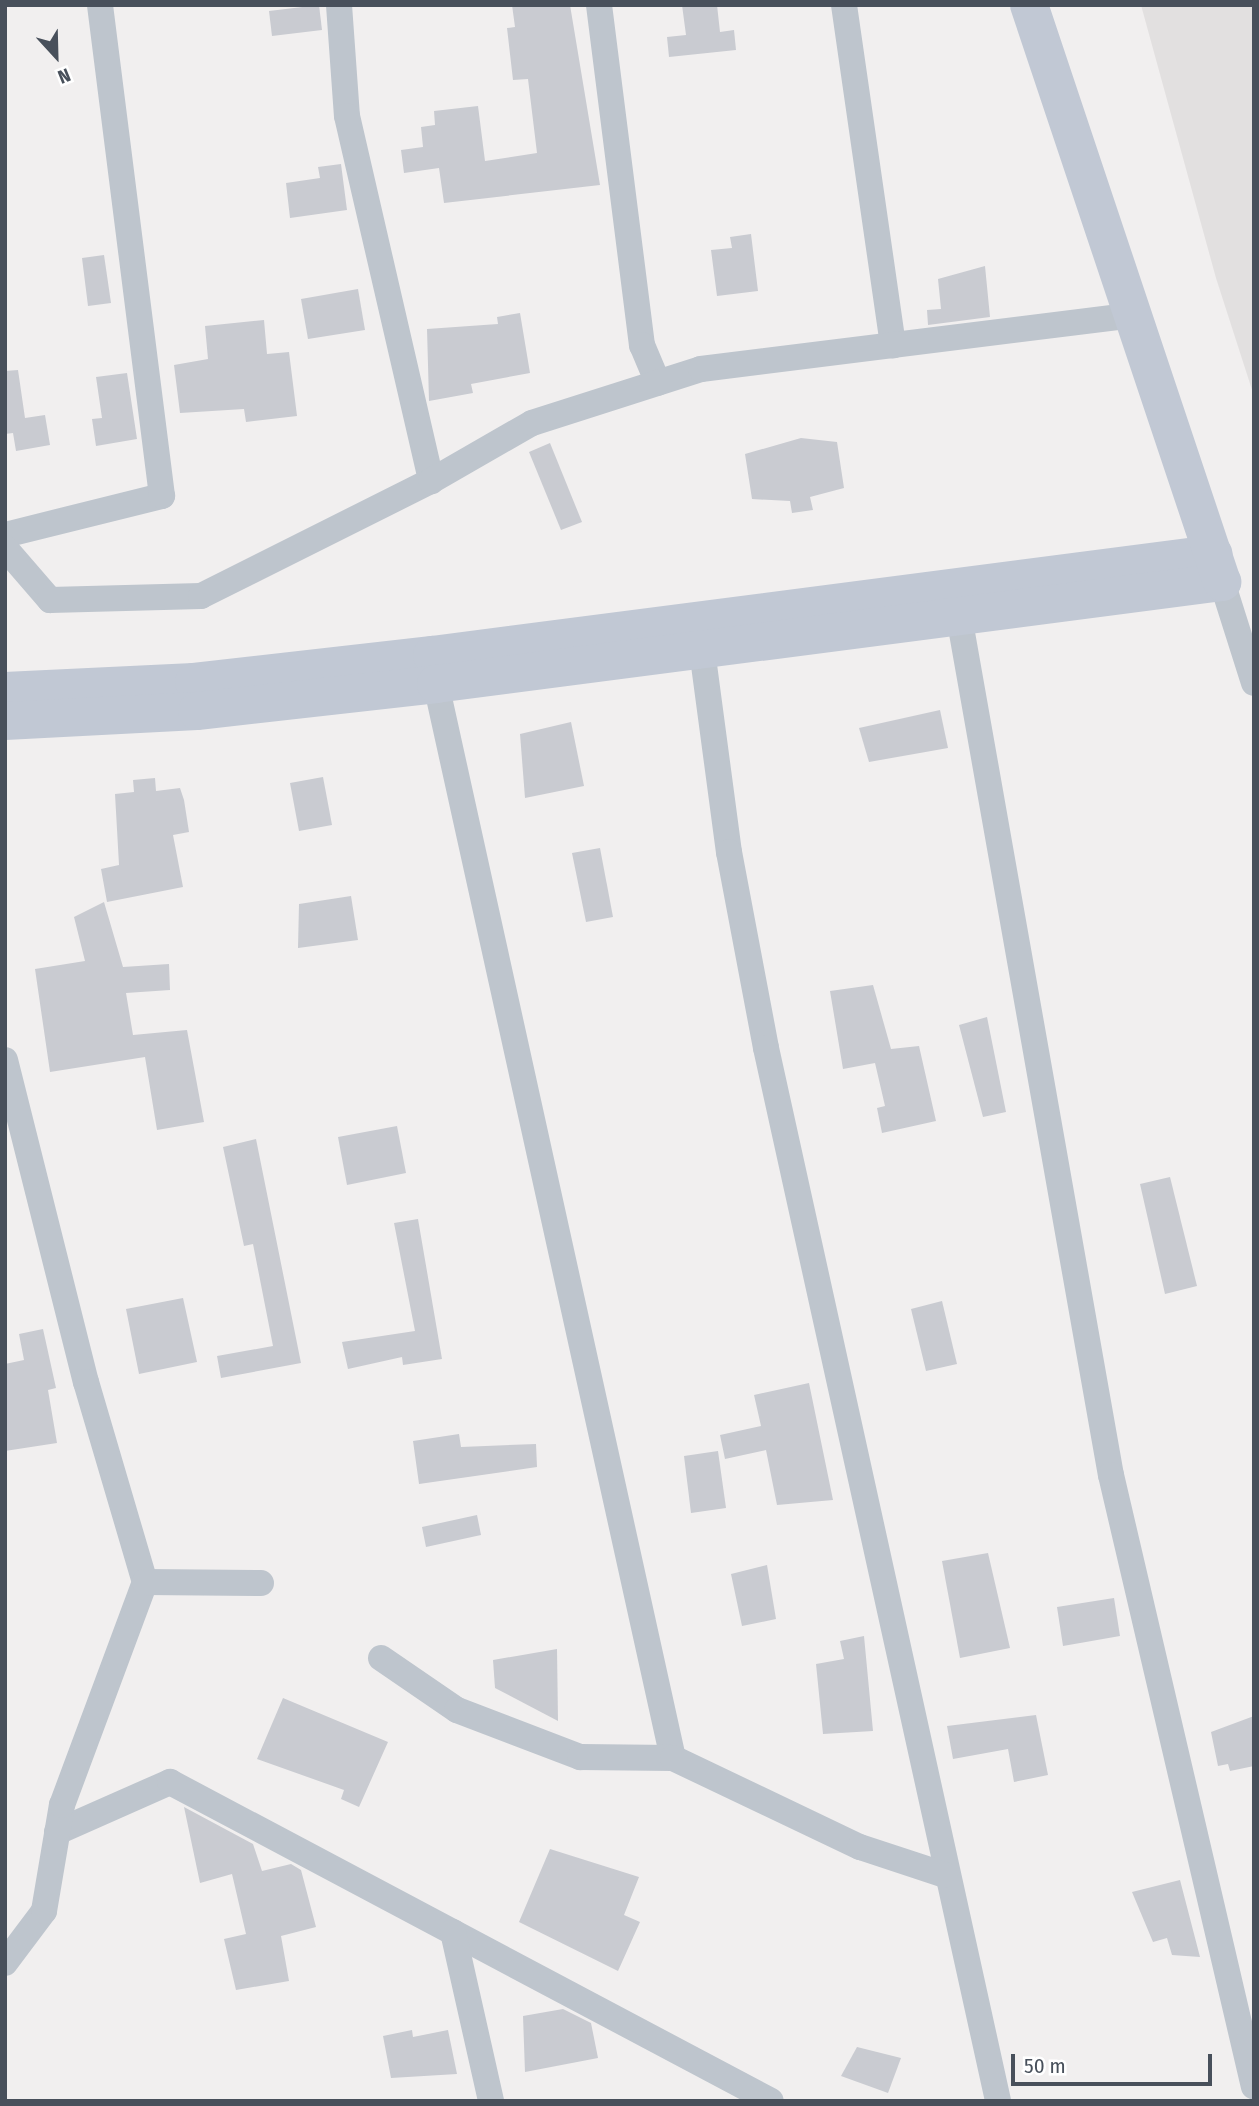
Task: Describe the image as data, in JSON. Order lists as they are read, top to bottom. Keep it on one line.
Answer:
{"scale_bar":"50 m","north":"bottom"}
